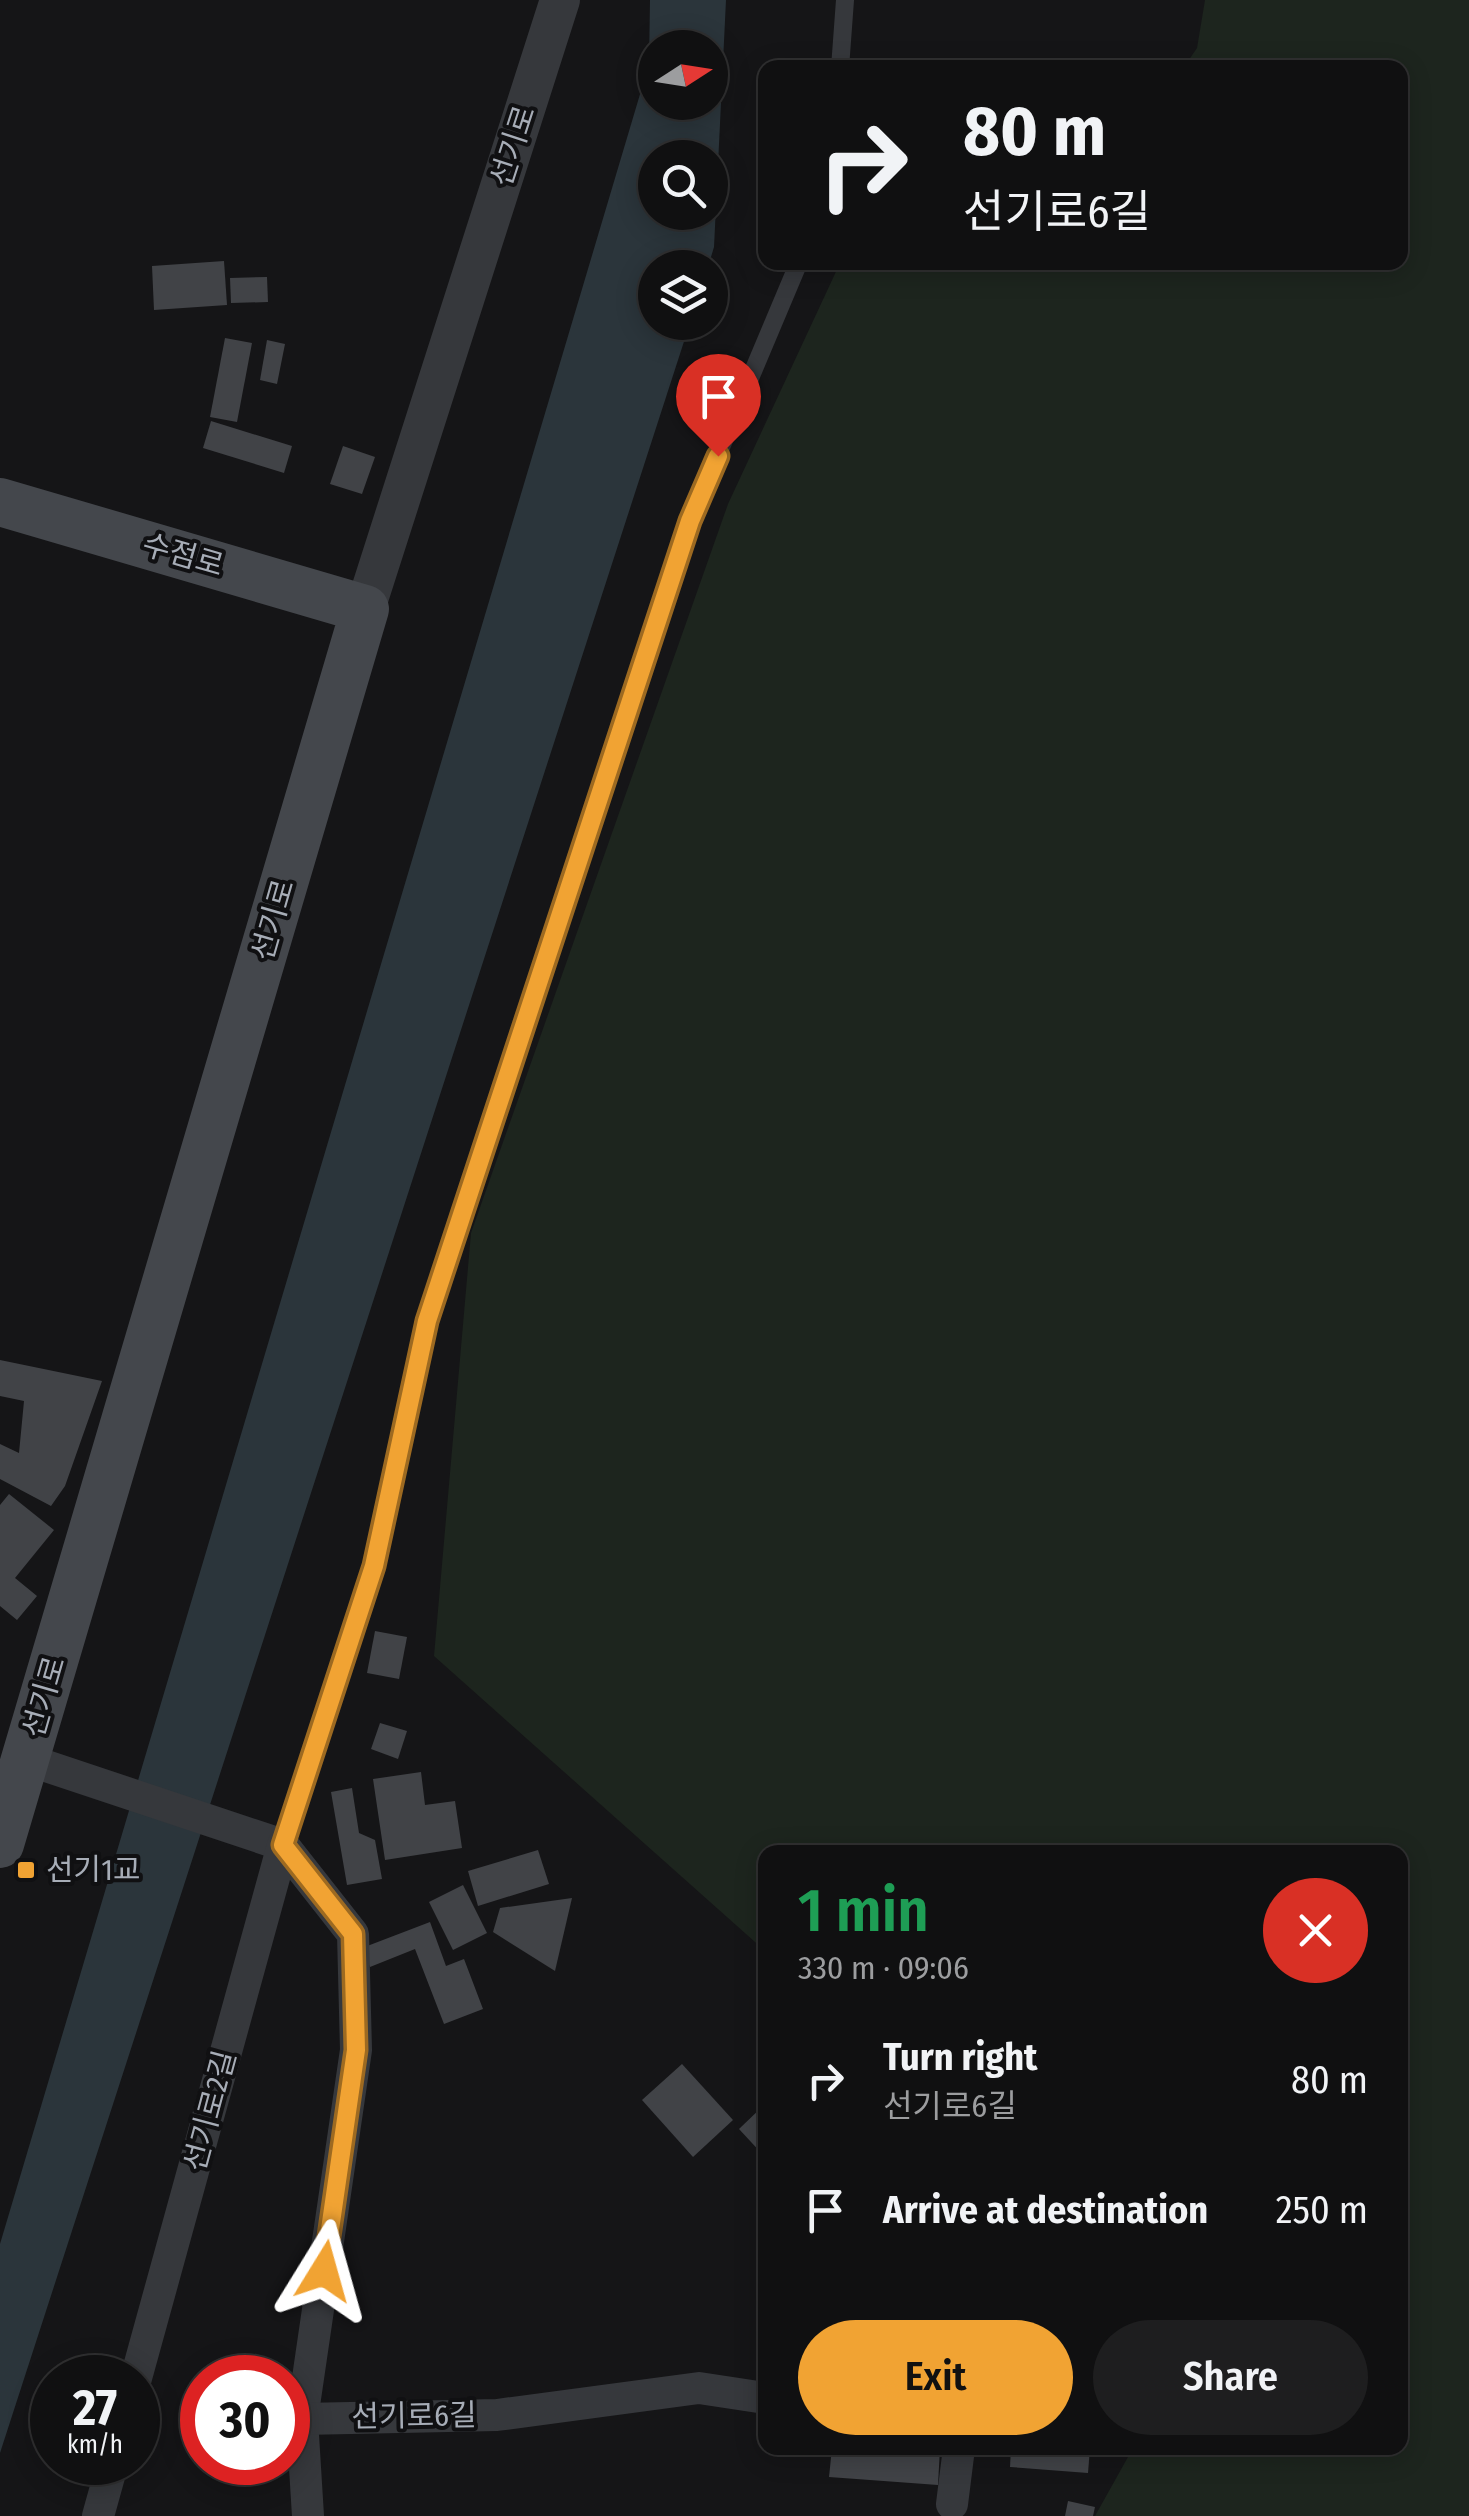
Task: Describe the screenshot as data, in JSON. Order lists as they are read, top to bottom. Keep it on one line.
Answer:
{"streets":{"main road":["선기로","수점로"],"street":["선기로2길","선기로6길"]},"crossings":[["선기로","수점로"]],"places":{"transit":["선기1교"]},"north":"right","page":{"turn":["80 m","선기로6길"],"heading":["1 min","330 m · 09:06"],"list":[{"name":"Turn right","note":"선기로6길","value":"80 m"},{"name":"Arrive at destination","value":"250 m"}],"buttons":["Exit","Share"],"speed":"27 km/h","limit":"30"}}
